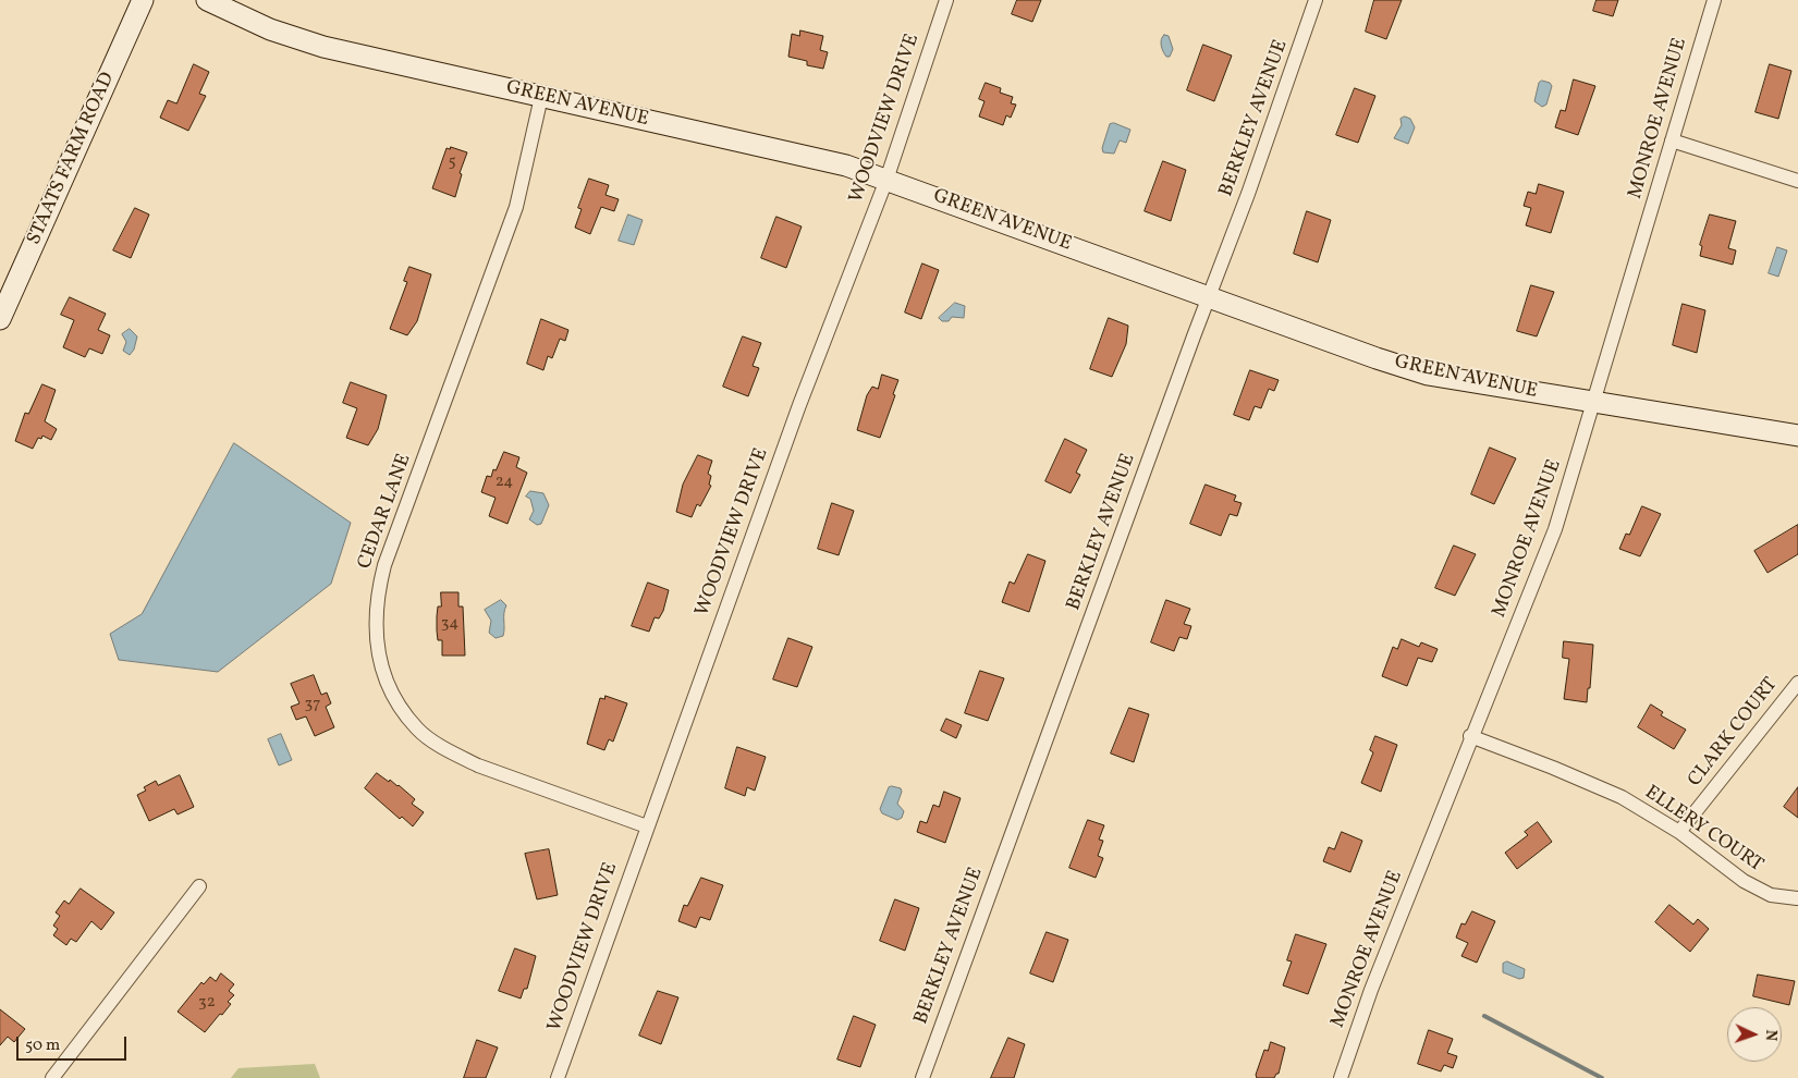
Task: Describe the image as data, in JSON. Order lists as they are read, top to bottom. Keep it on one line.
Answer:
{"streets":{"street":["GREEN AVENUE","WOODVIEW DRIVE","BERKLEY AVENUE","MONROE AVENUE","STAATS FARM ROAD","CEDAR LANE","CLARK COURT","ELLERY COURT"]},"crossings":[["GREEN AVENUE","WOODVIEW DRIVE"],["GREEN AVENUE","BERKLEY AVENUE"],["GREEN AVENUE","MONROE AVENUE"],["GREEN AVENUE","CEDAR LANE"],["WOODVIEW DRIVE","CEDAR LANE"],["MONROE AVENUE","ELLERY COURT"],["CLARK COURT","ELLERY COURT"]],"house_numbers":["5","24","34","37","32"],"scale_bar":"50 m","north":"right"}
